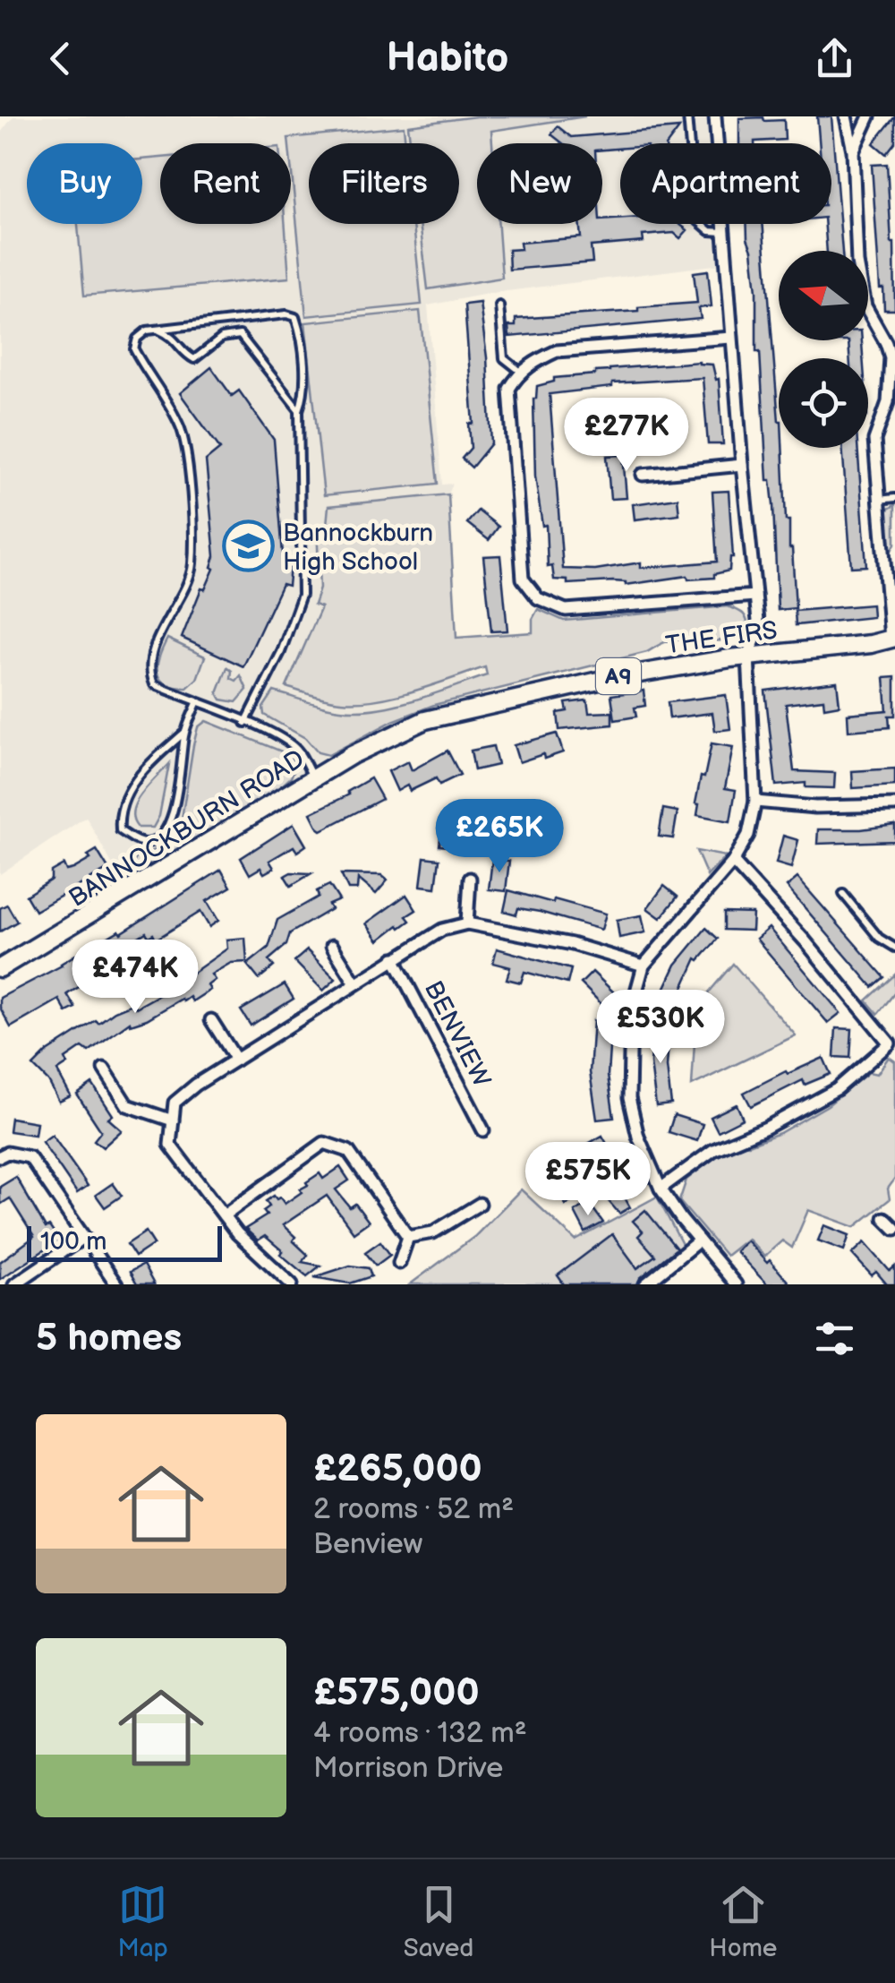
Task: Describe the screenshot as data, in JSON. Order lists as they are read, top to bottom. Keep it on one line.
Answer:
{"streets":{"main road":["THE FIRS","A9","BANNOCKBURN ROAD"],"street":["BENVIEW"]},"crossings":[["THE FIRS","BANNOCKBURN ROAD"]],"places":{"school or university":["Bannockburn High School"]},"scale_bar":"100 m","north":"left","page":{"header":"Habito","chip":["Buy","Rent","Filters","New","Apartment"],"price":["£277K","£265K","£474K","£530K","£575K"],"scale":"100 m","heading":"5 homes","list":[{"name":"£265,000","note":"2 rooms · 52 m² · Benview"},{"name":"£575,000","note":"4 rooms · 132 m² · Morrison Drive"}],"tabs":["Map","Saved","Home"]}}
